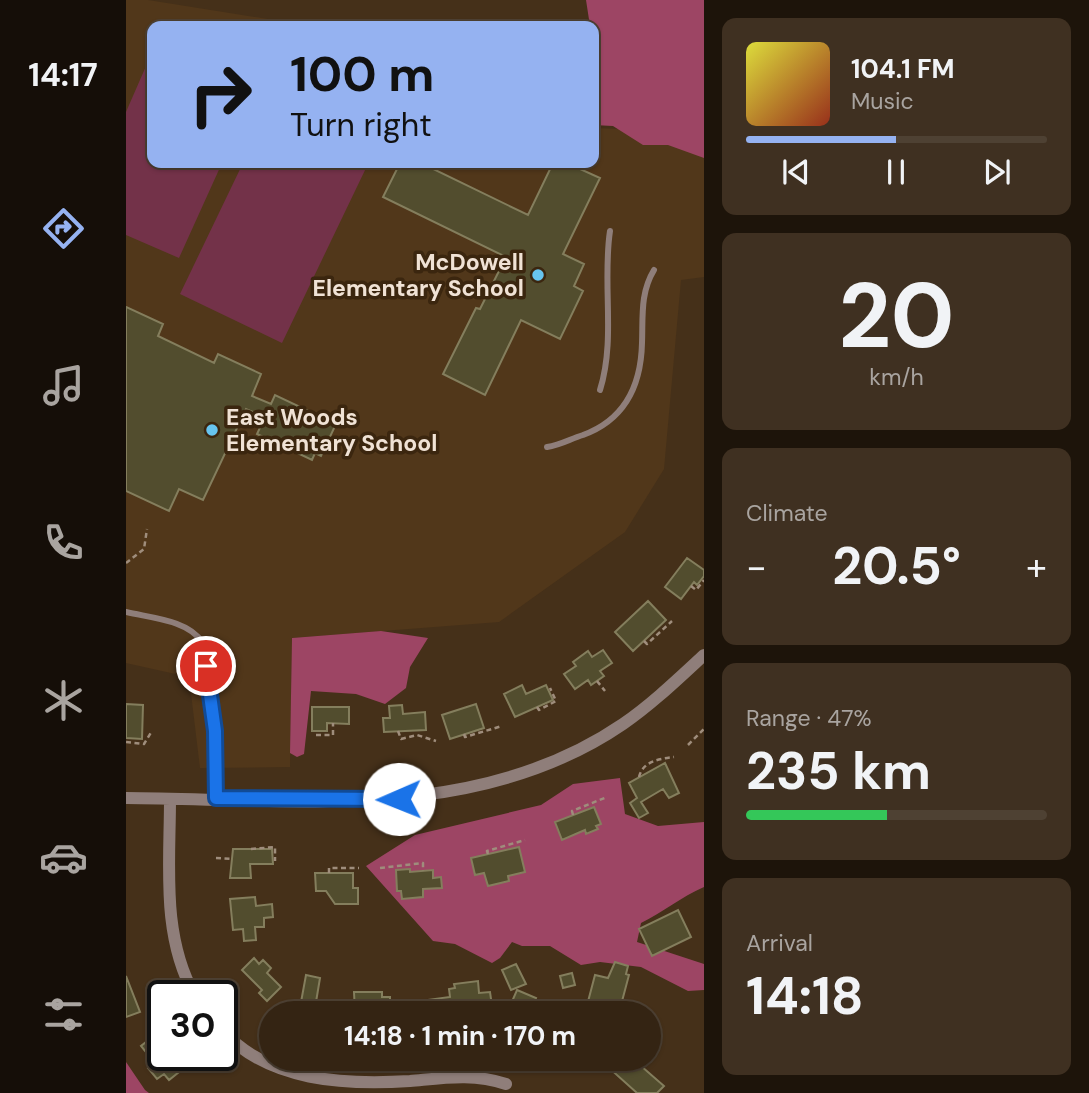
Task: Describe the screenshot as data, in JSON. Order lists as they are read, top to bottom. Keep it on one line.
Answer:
{"places":["McDowell Elementary School","East Woods Elementary School"],"page":{"tabs":"14:17","turn":["100 m","Turn right"],"song":["104.1 FM","Music"],"tile":[["20","km/h"],"Climate",["Range · 47%","235 km"],["Arrival","14:18"]],"heat":["−","20.5°","+"],"limit":"30","trip":"14:18 · 1 min · 170 m"}}
